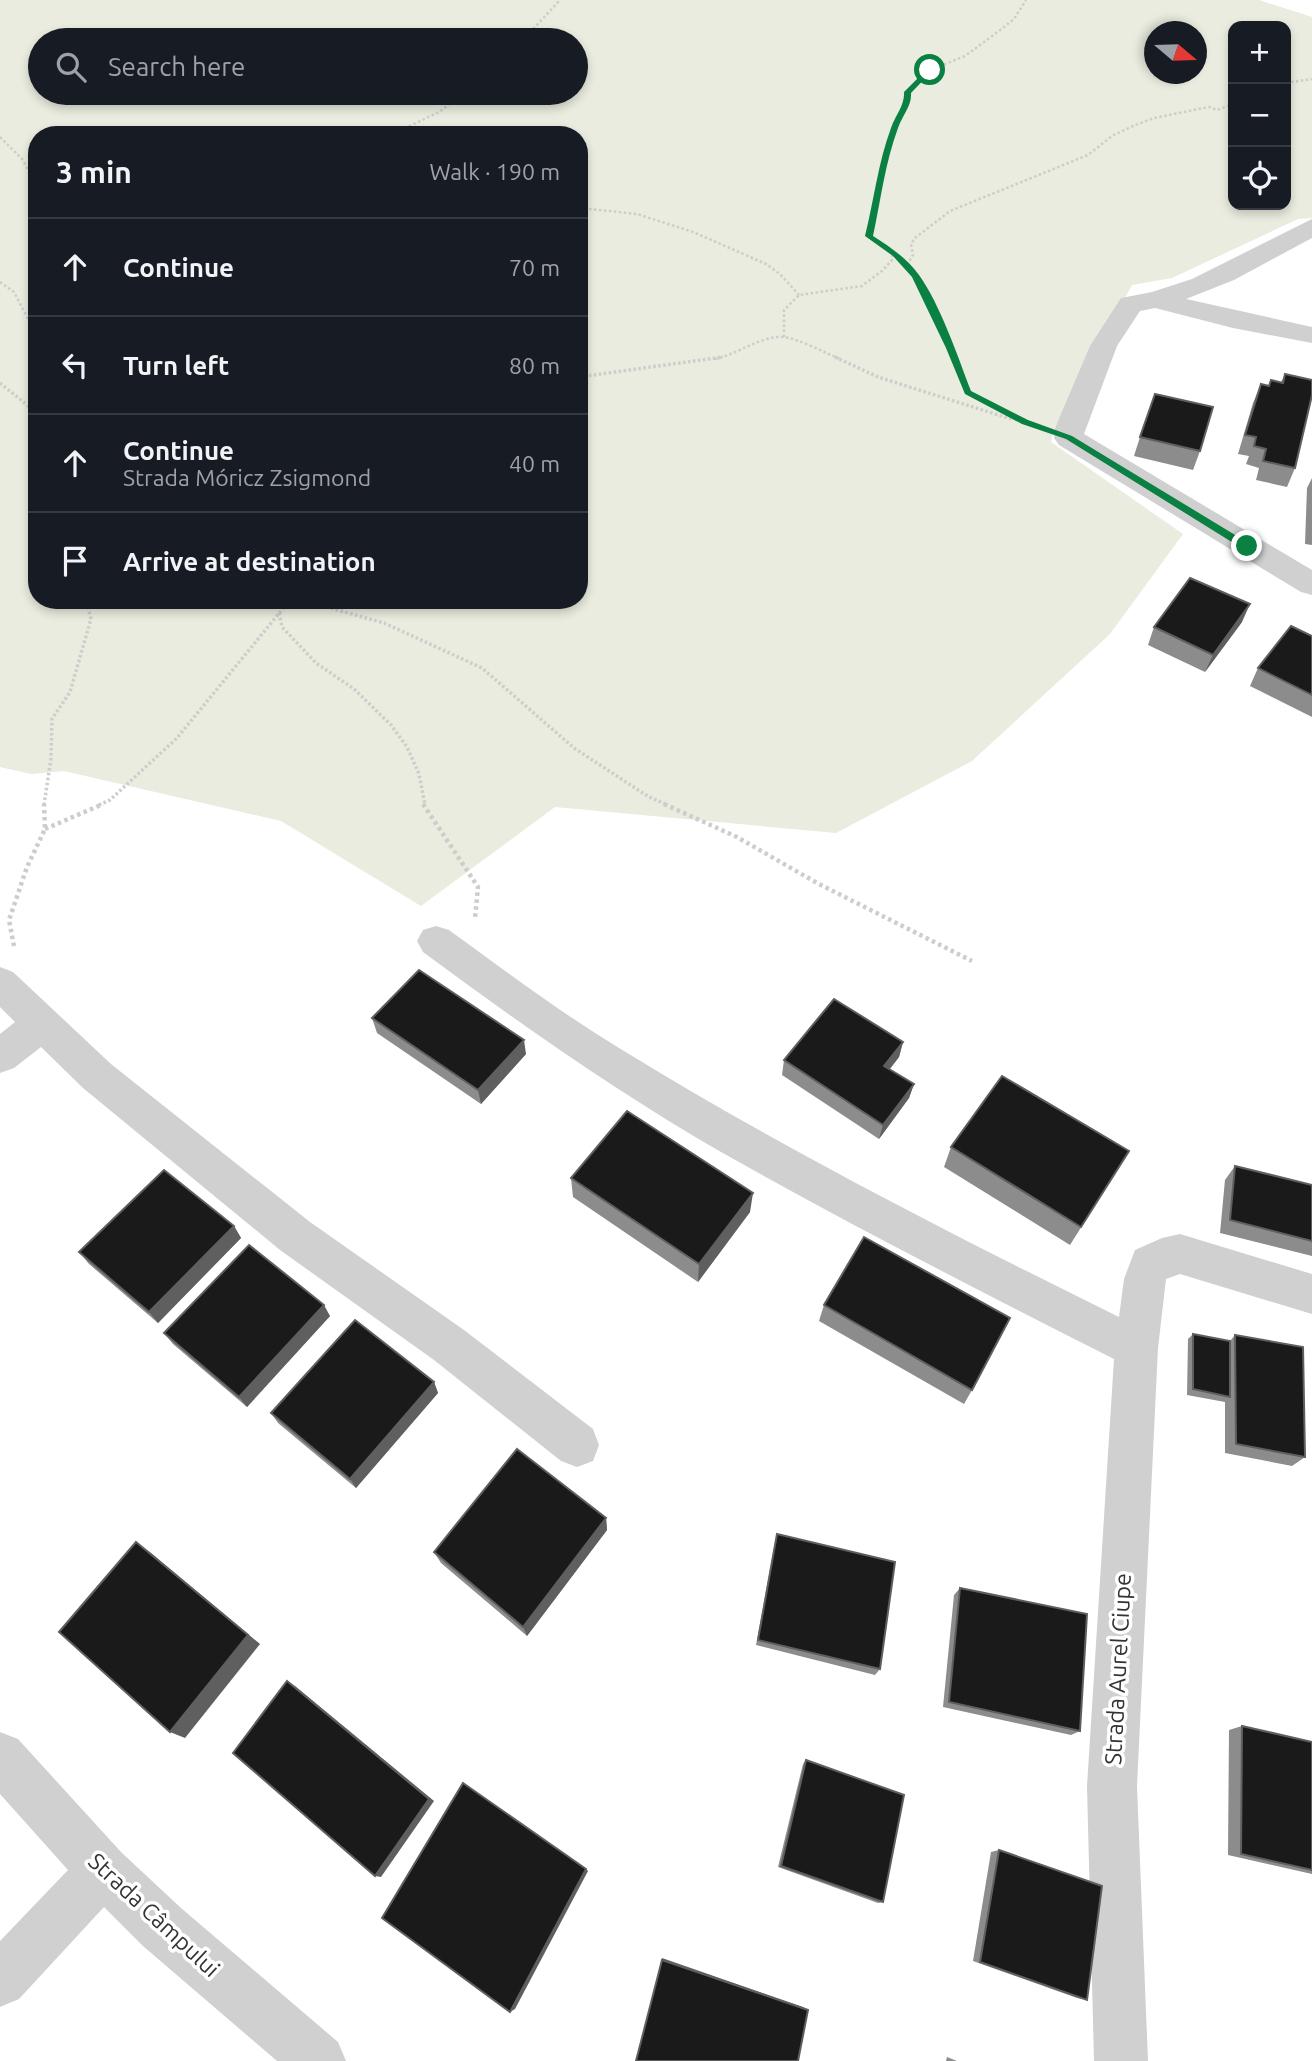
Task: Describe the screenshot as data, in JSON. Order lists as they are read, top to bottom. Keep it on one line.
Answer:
{"streets":{"street":["Strada Aurel Ciupe","Strada Câmpului"]},"north":"right","page":{"map_buttons":["+","−"],"search":"Search here","heading":["3 min","Walk · 190 m"],"list":[["Continue","70 m"],["Turn left","80 m"],["Continue","Strada Móricz Zsigmond","40 m"],"Arrive at destination"]}}
